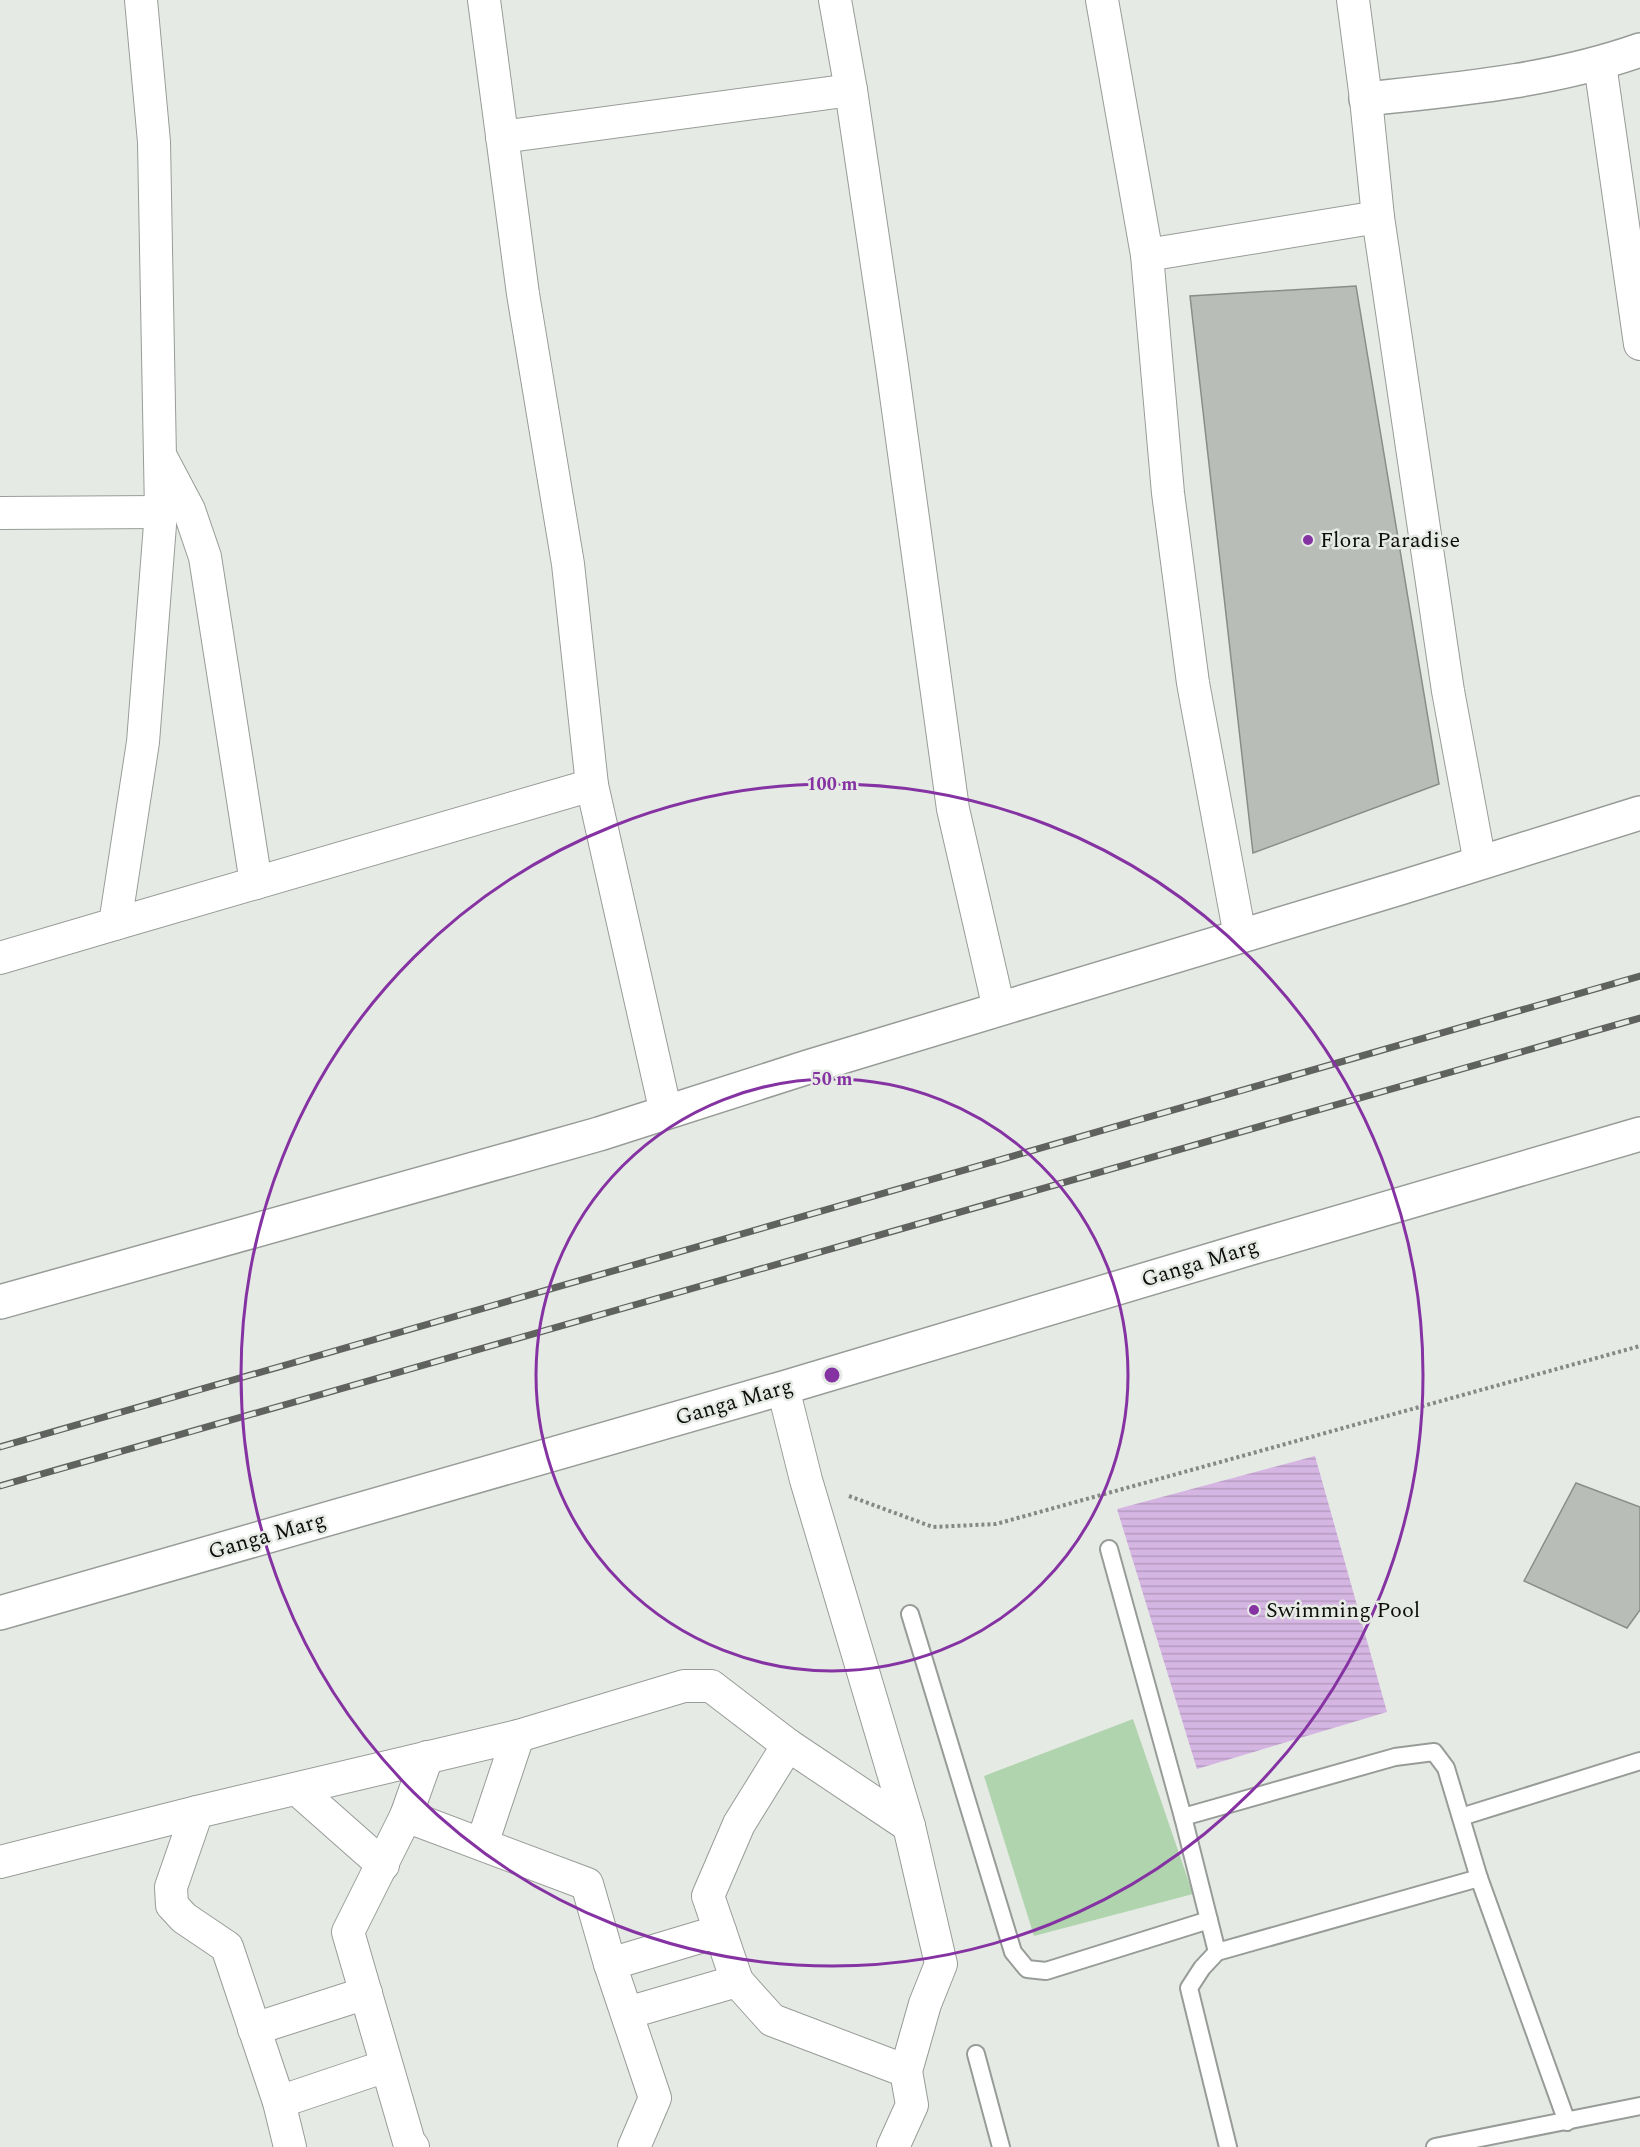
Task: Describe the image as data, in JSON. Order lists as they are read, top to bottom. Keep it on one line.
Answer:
{"streets":{"street":["Ganga Marg"]},"places":["Flora Paradise","Swimming Pool"],"rings":["100 m","50 m"]}
